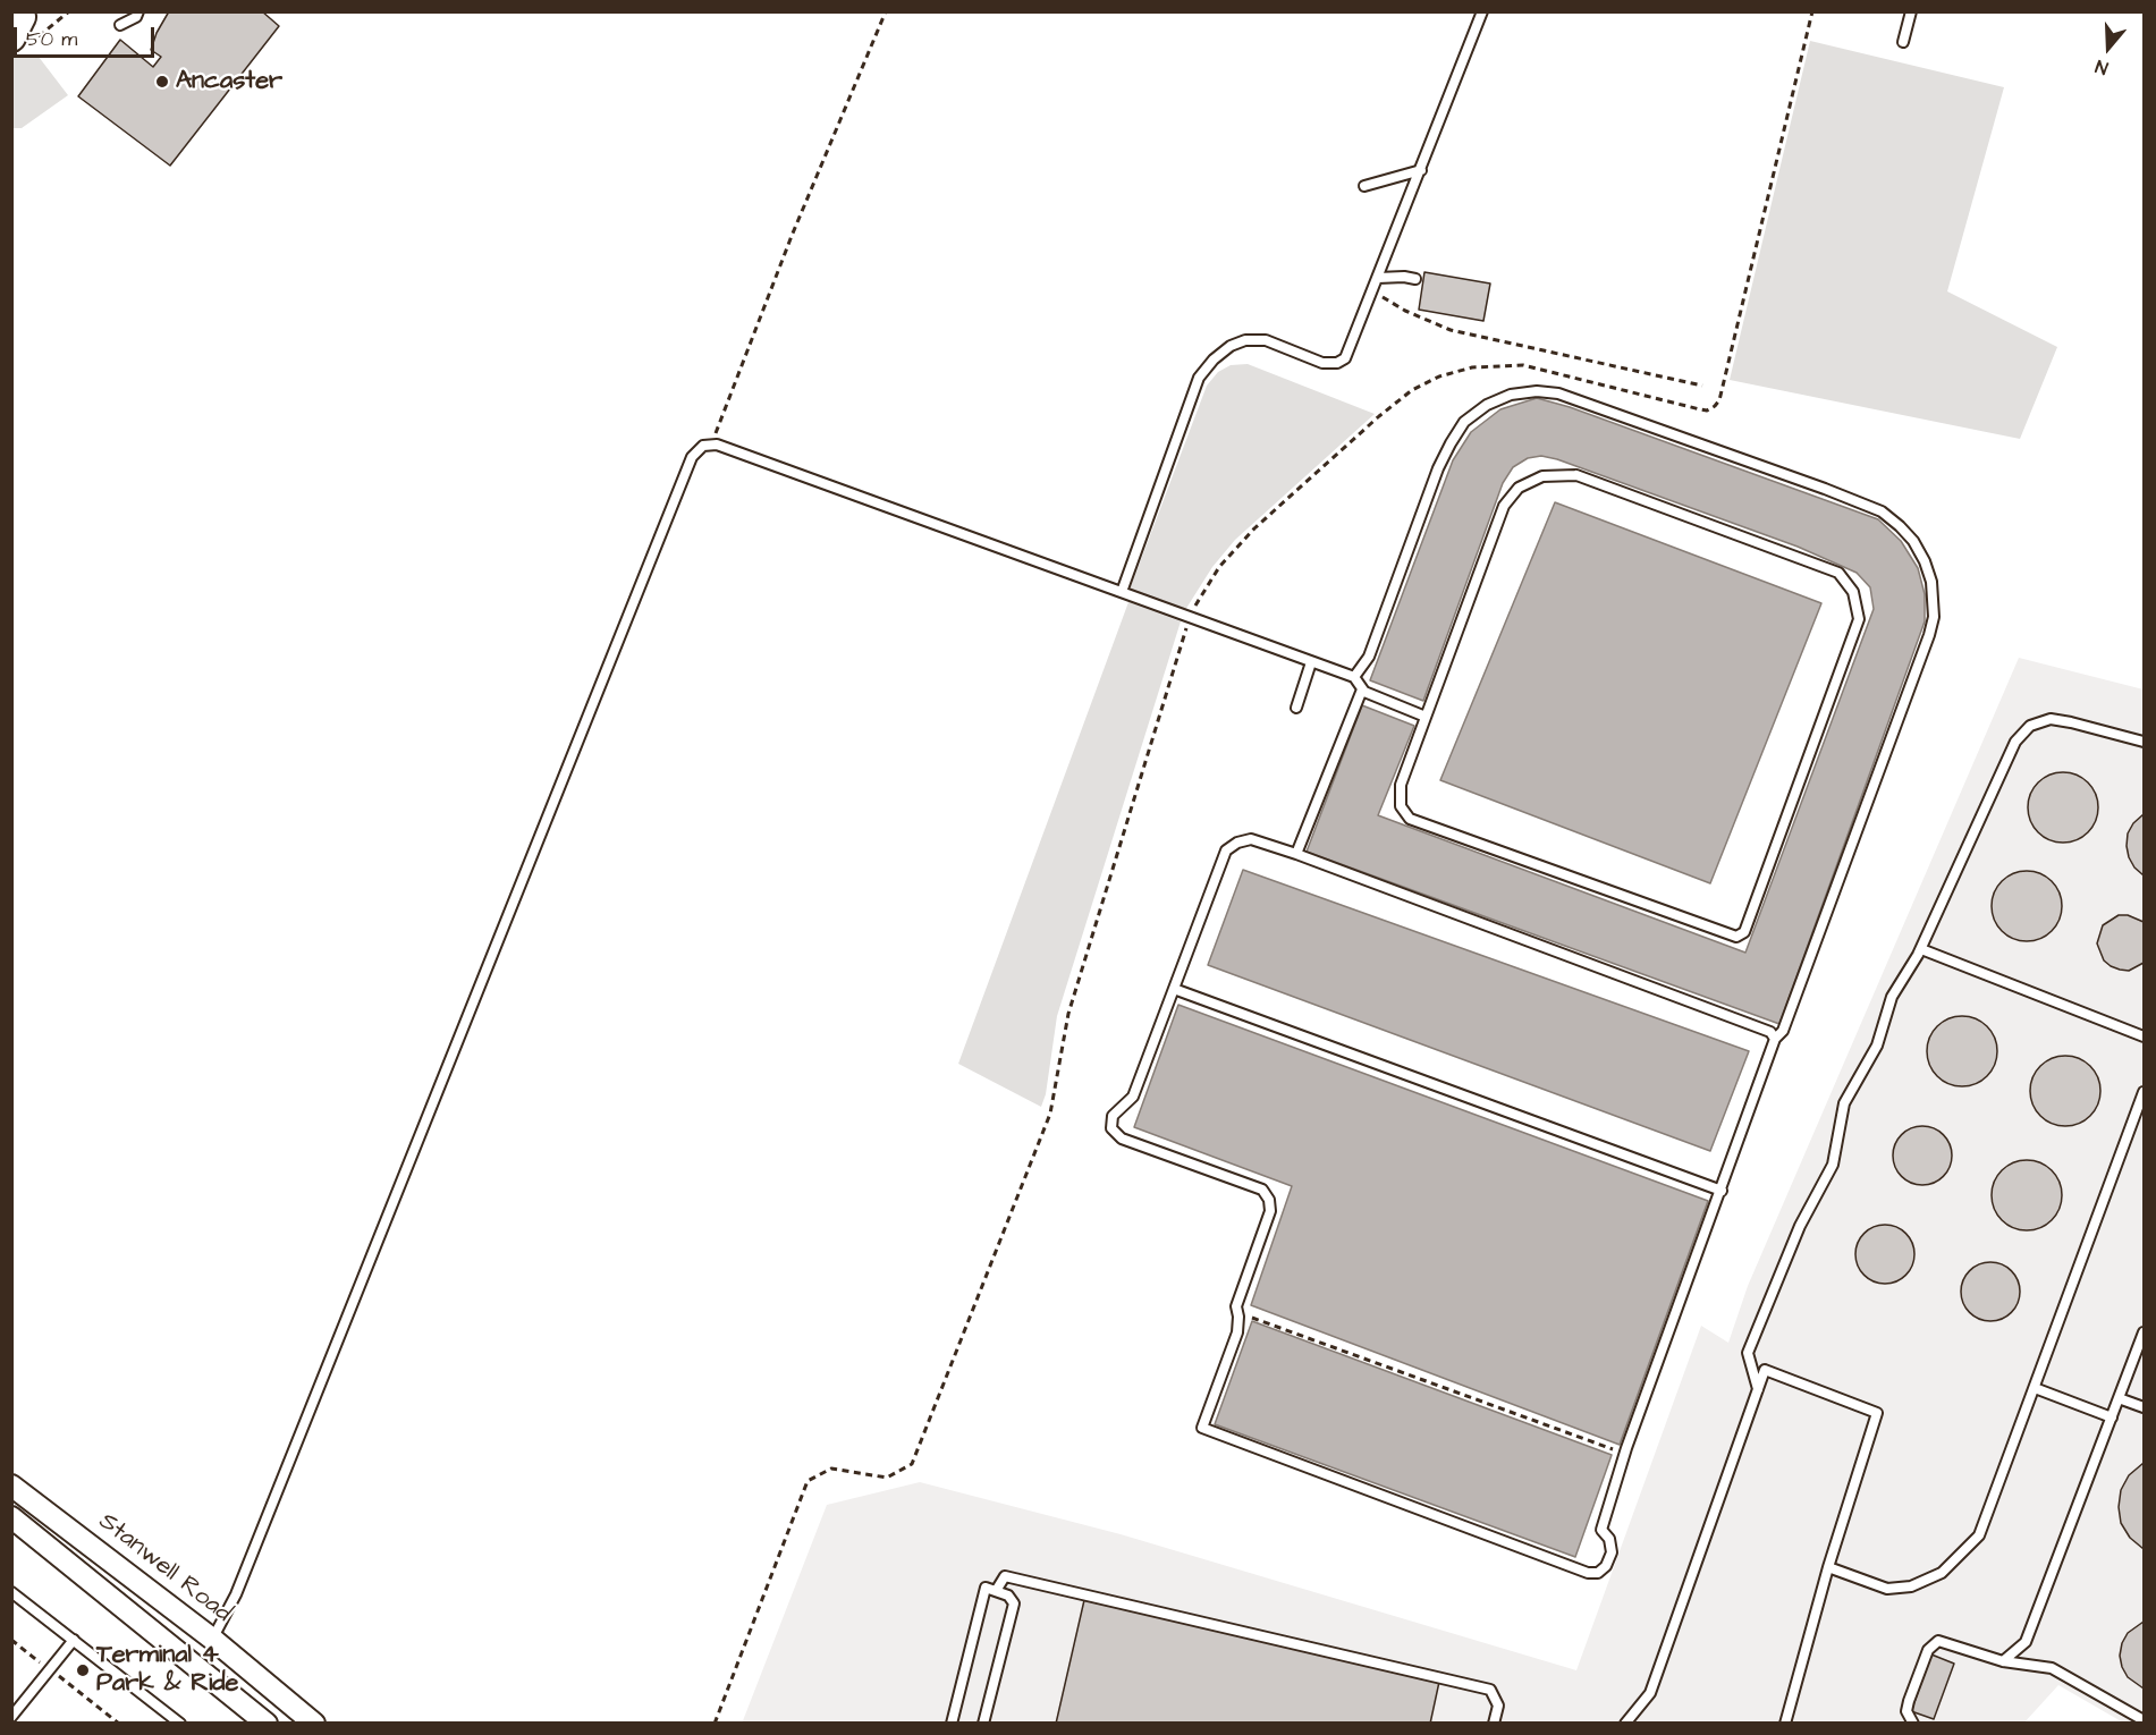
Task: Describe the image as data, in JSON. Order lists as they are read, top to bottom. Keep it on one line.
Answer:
{"streets":{"street":["Stanwell Road"]},"places":["Ancaster","Terminal 4 Park & Ride"],"scale_bar":"50 m","north":"bottom"}
